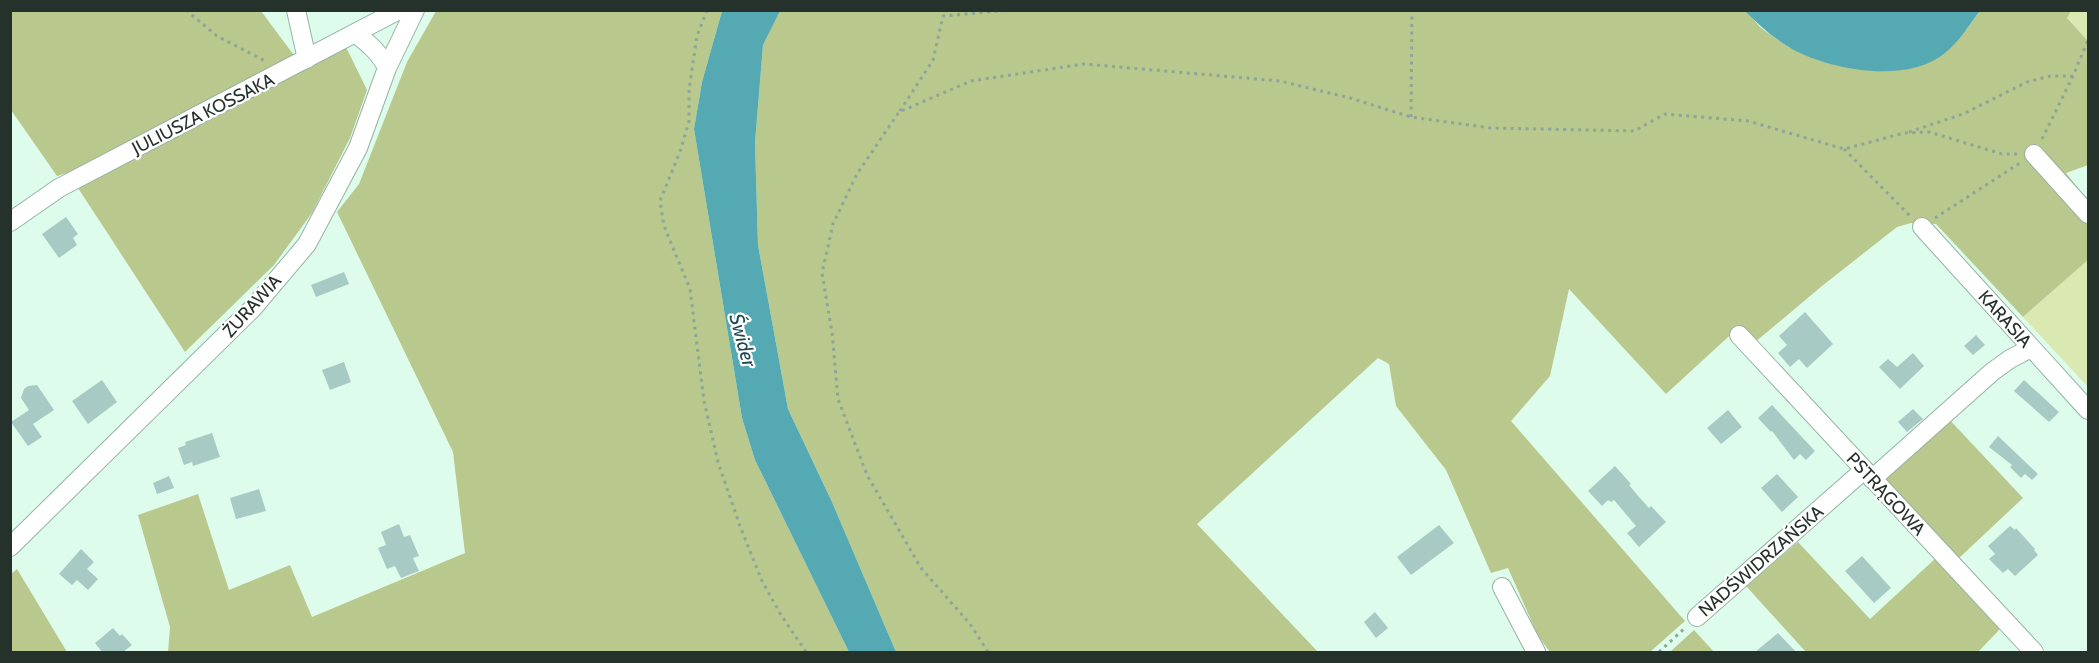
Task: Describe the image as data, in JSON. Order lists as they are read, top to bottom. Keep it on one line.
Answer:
{"streets":{"street":["JULIUSZA KOSSAKA","ŻURAWIA","KARASIA","PSTRĄGOWA","NADŚWIDRZAŃSKA"]},"crossings":[["KARASIA","NADŚWIDRZAŃSKA"],["PSTRĄGOWA","NADŚWIDRZAŃSKA"]],"water":["Świder"]}
